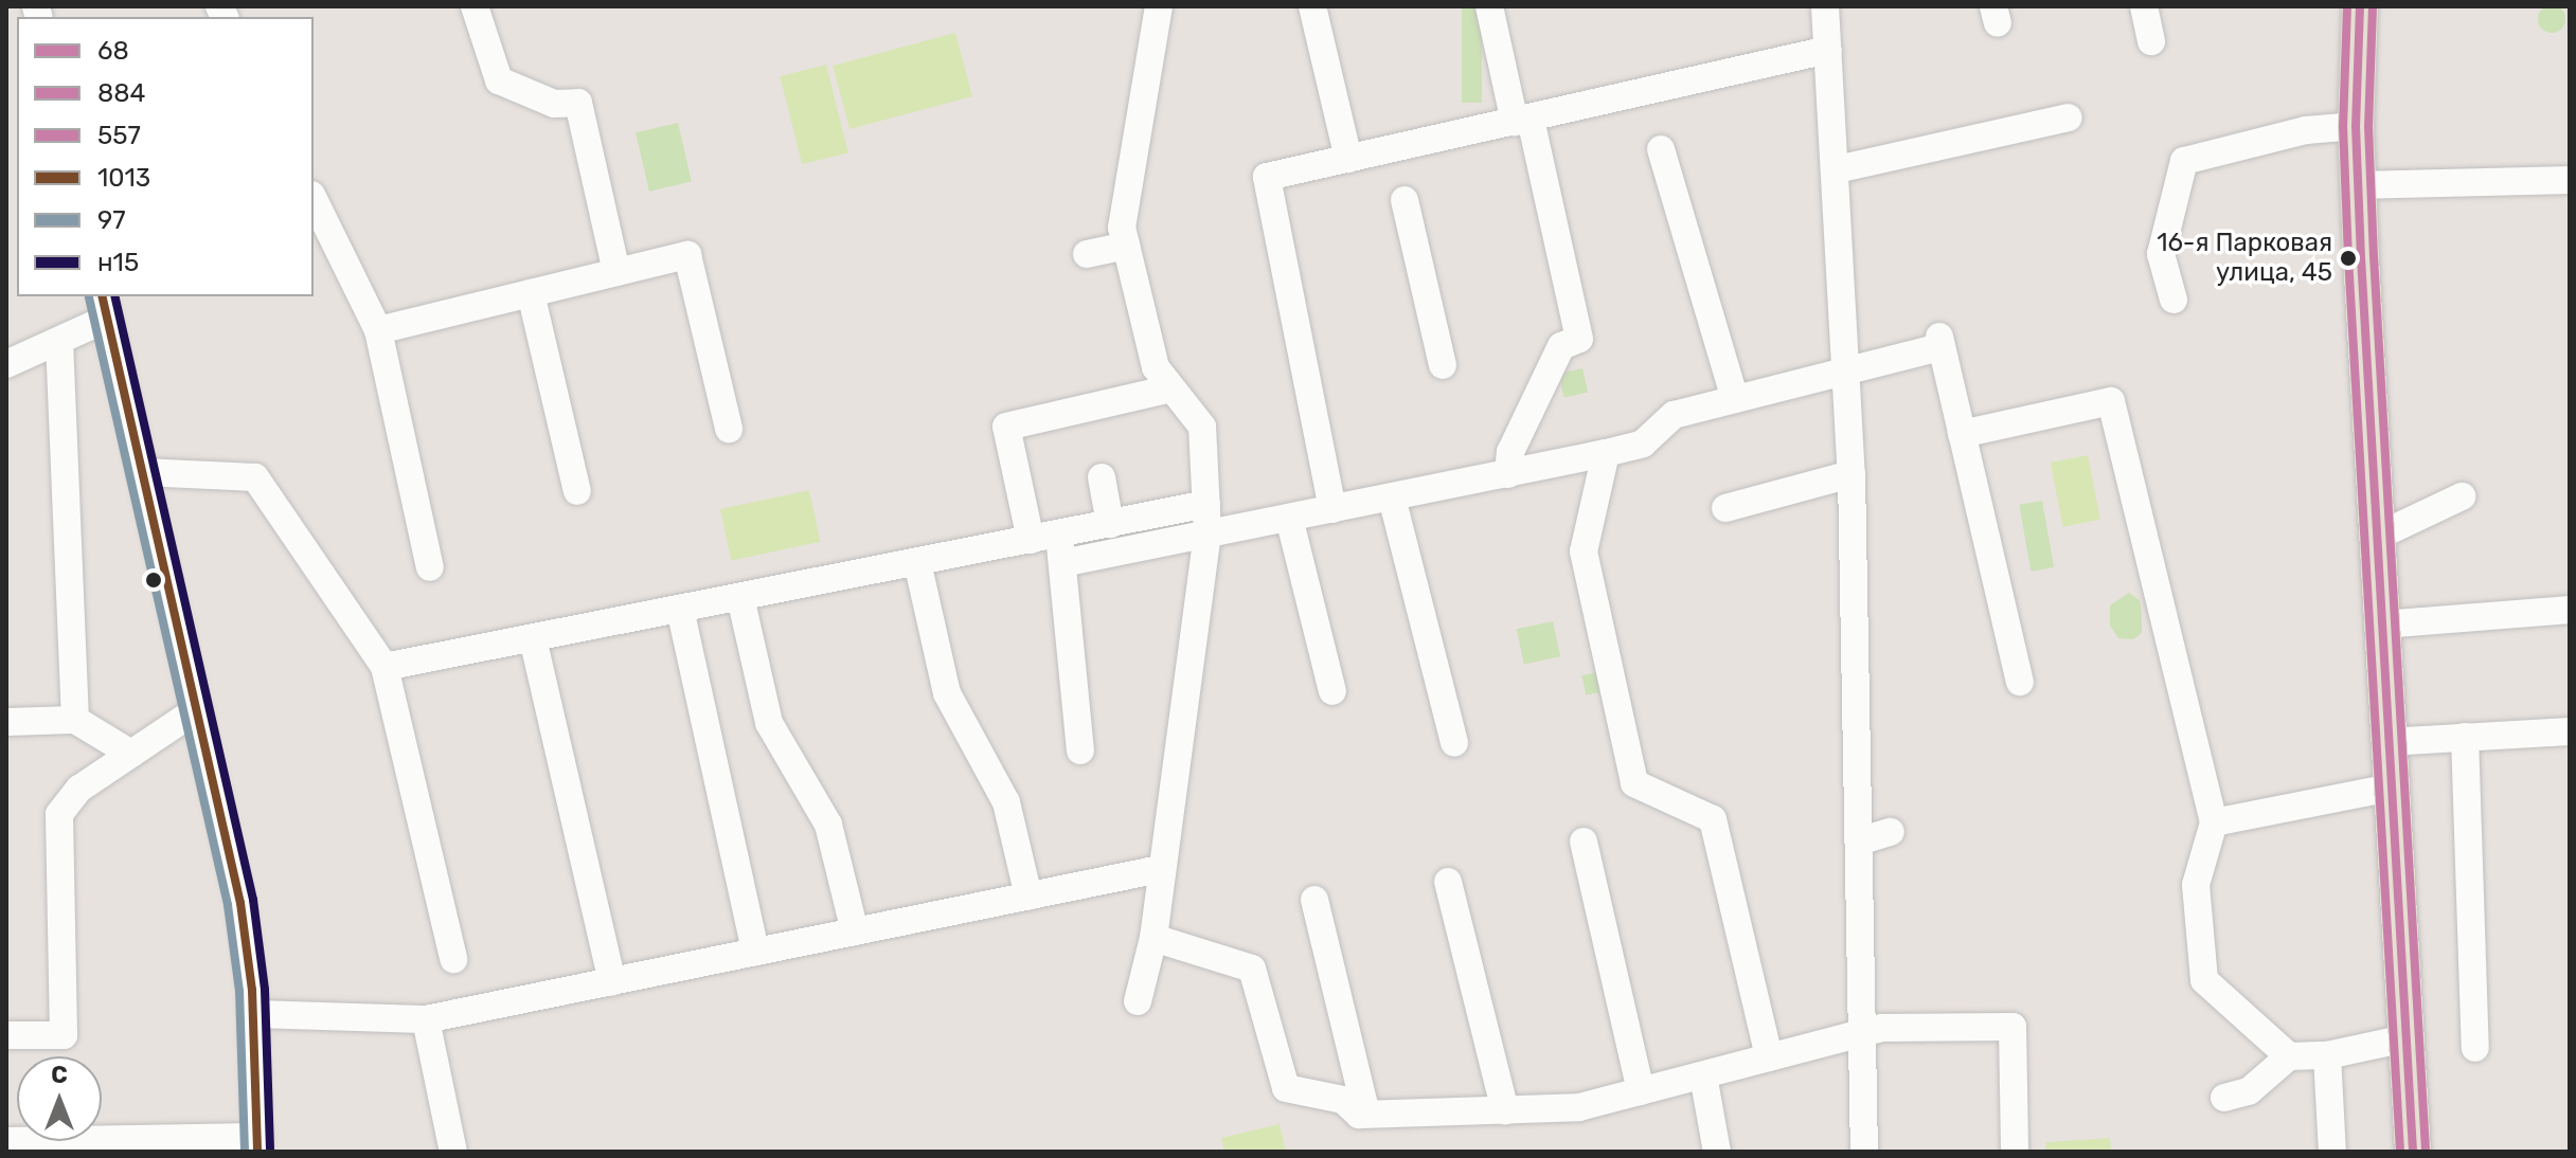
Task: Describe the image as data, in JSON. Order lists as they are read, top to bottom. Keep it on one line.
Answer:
{"places":["16-я Парковая улица, 45"],"lines":["transit line 68","transit line 884","transit line 557","transit line 1013","transit line н15","transit line 97"],"legend":["68","884","557","1013","97","н15"],"north":"top"}
